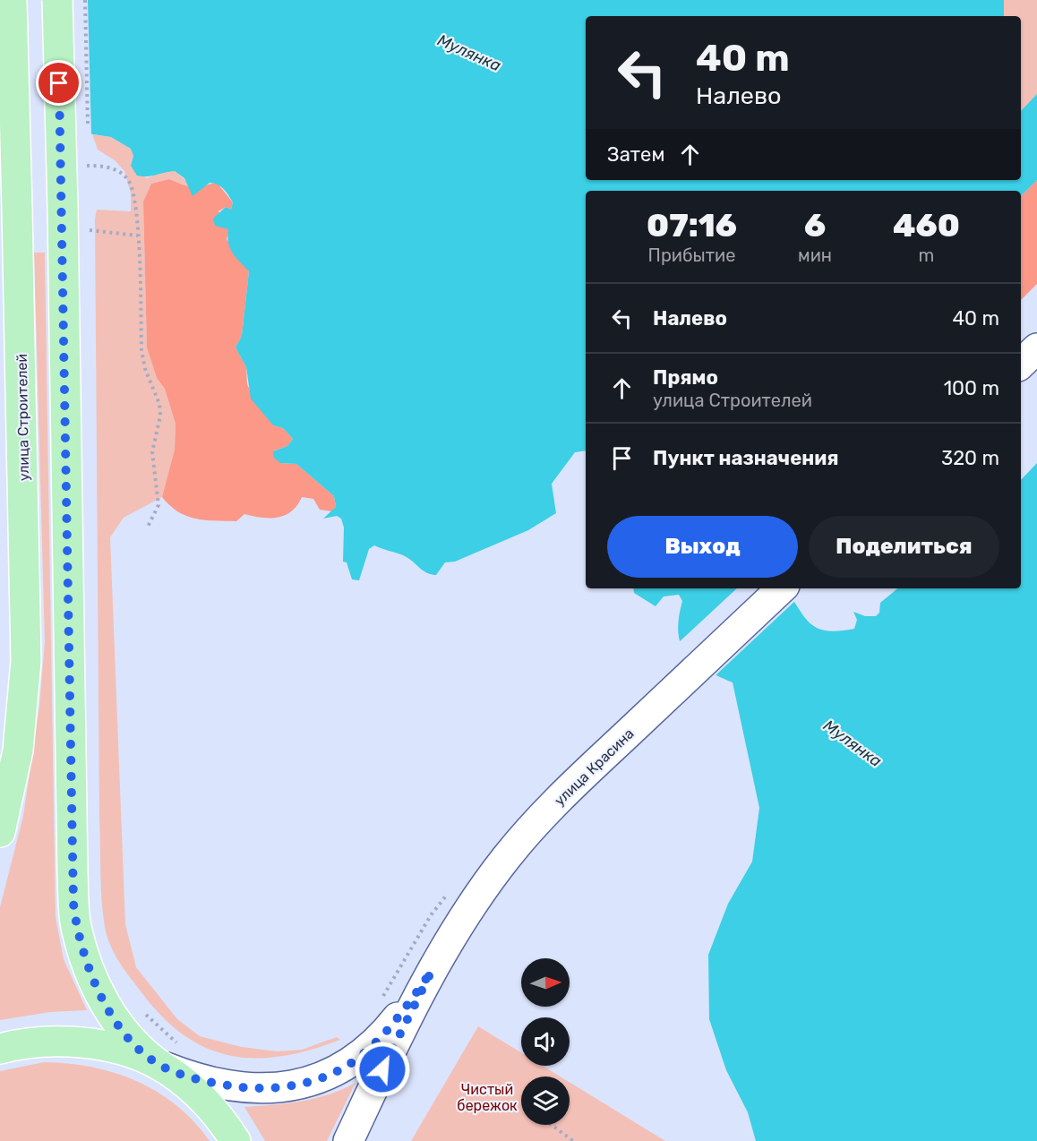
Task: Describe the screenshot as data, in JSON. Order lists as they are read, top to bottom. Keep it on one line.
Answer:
{"streets":{"main road":["улица Строителей"],"street":["улица Красина"]},"water":["Мулянка"],"parks":["Чистый бережок"],"north":"right","page":{"turn":["40 m","Налево"],"then":"Затем","eta":["07:16","Прибытие","6","мин","460","m"],"list":[{"name":"Налево","value":"40 m"},{"name":"Прямо","note":"улица Строителей","value":"100 m"},{"name":"Пункт назначения","value":"320 m"}],"buttons":["Выход","Поделиться"]}}
